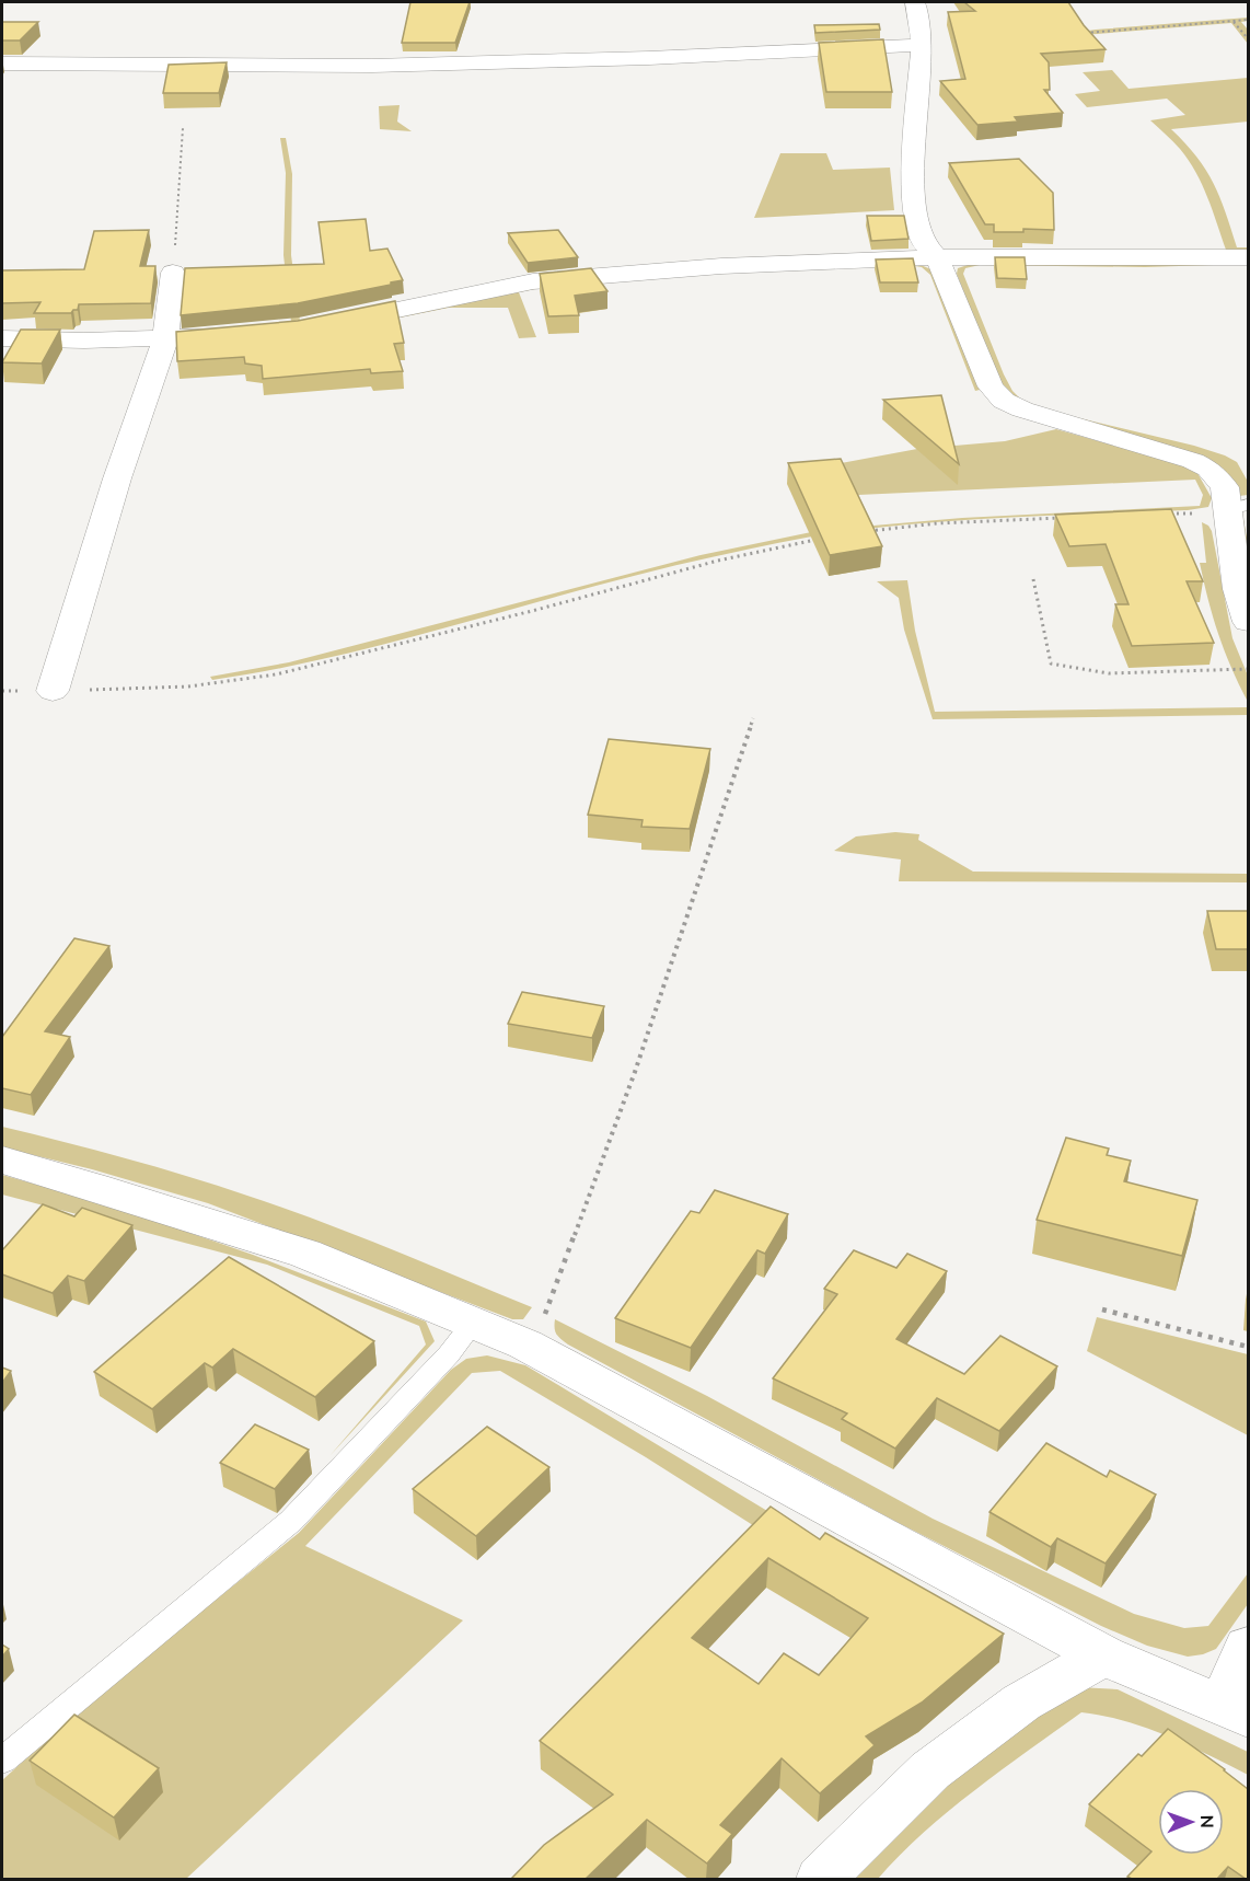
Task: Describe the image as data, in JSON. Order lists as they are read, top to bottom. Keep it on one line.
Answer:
{"north":"right"}
